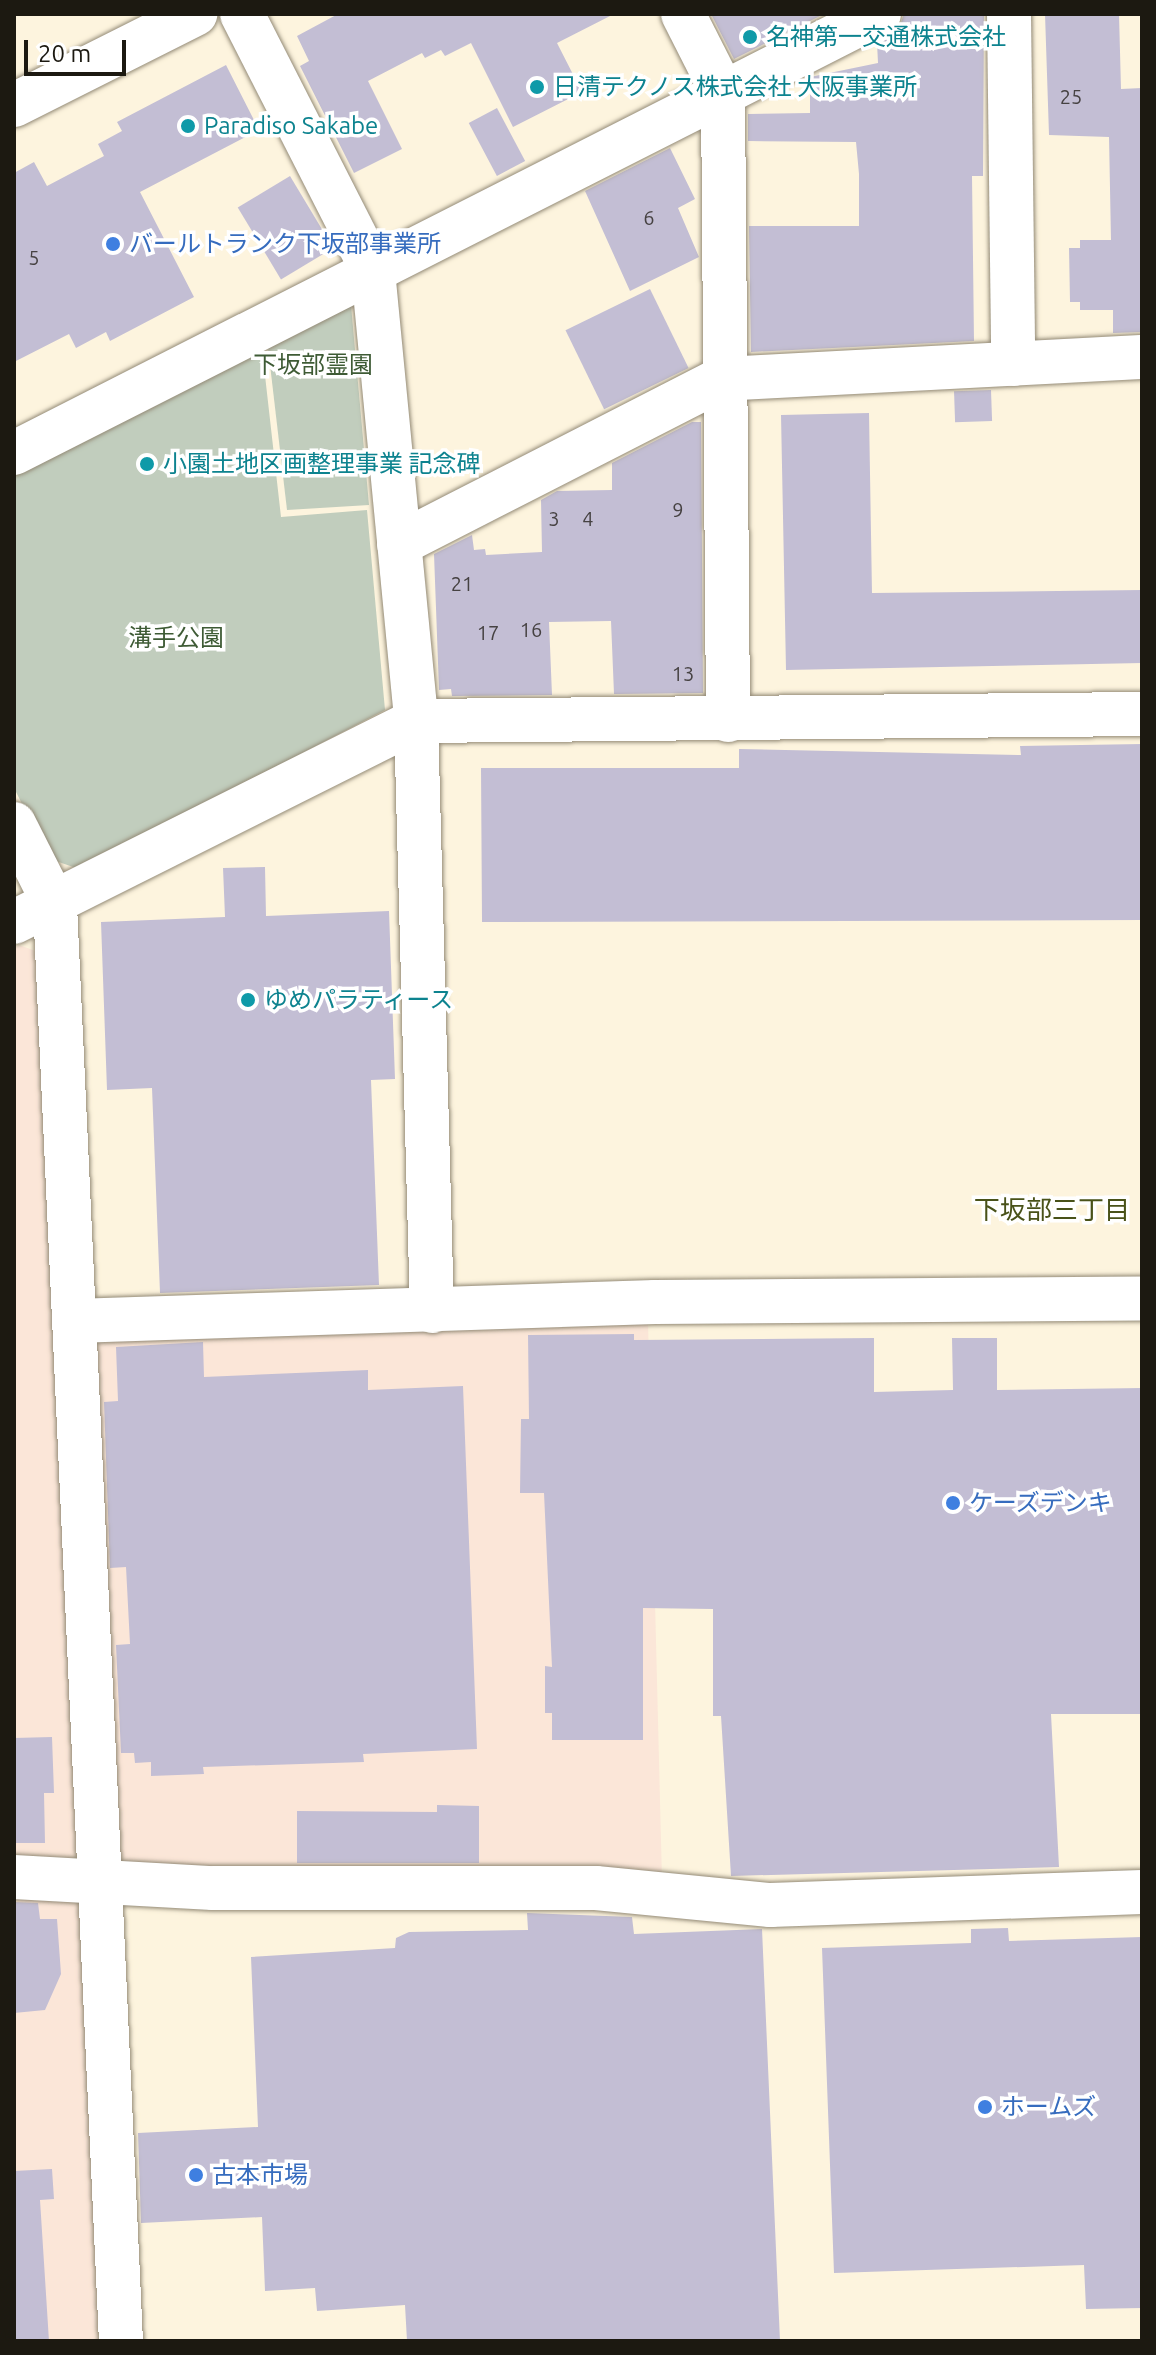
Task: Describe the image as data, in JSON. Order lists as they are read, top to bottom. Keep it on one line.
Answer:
{"districts":["下坂部三丁目"],"parks":["下坂部霊園","溝手公園"],"places":["名神第一交通株式会社","日清テクノス株式会社 大阪事業所","Paradiso Sakabe","バールトランク下坂部事業所","小園土地区画整理事業 記念碑","ゆめパラティース","ケーズデンキ","ホームズ","古本市場"],"house_numbers":["25","6","5","9","3","4","21","16","17","13"],"scale_bar":"20 m"}
